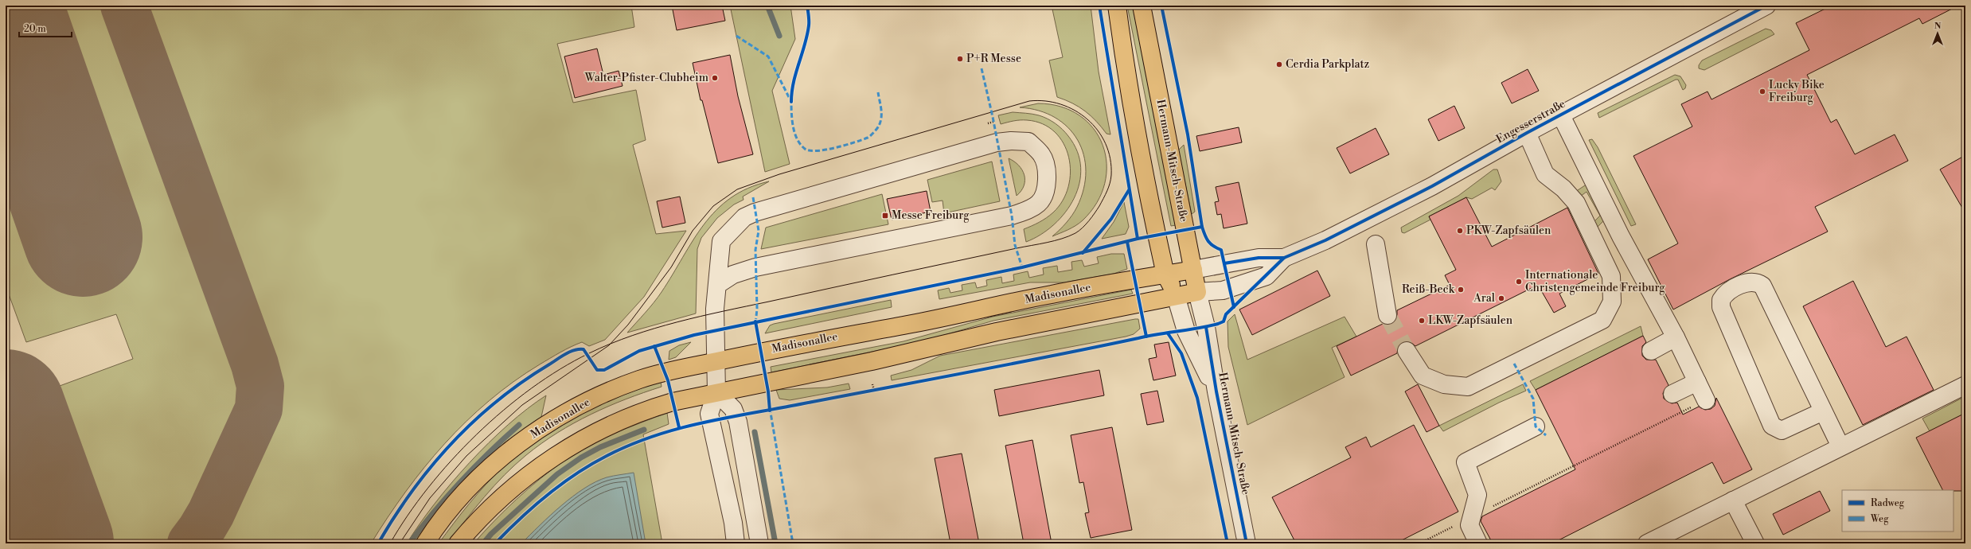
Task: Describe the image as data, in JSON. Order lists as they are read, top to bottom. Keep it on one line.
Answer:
{"streets":{"main road":["Engesserstraße","Hermann-Mitsch-Straße","Madisonallee"]},"crossings":[["Engesserstraße","Hermann-Mitsch-Straße"],["Engesserstraße","Madisonallee"],["Hermann-Mitsch-Straße","Madisonallee"]],"places":{"other":["P+R Messe","Cerdia Parkplatz","Walter-Pfister-Clubheim","Lucky Bike Freiburg","PKW-Zapfsäulen","Internationale Christengemeinde Freiburg","Reiß-Beck","Aral","LKW-Zapfsäulen"],"transit":["Messe Freiburg"]},"legend":["Radweg","Weg"],"scale_bar":"20 m","north":"top"}
